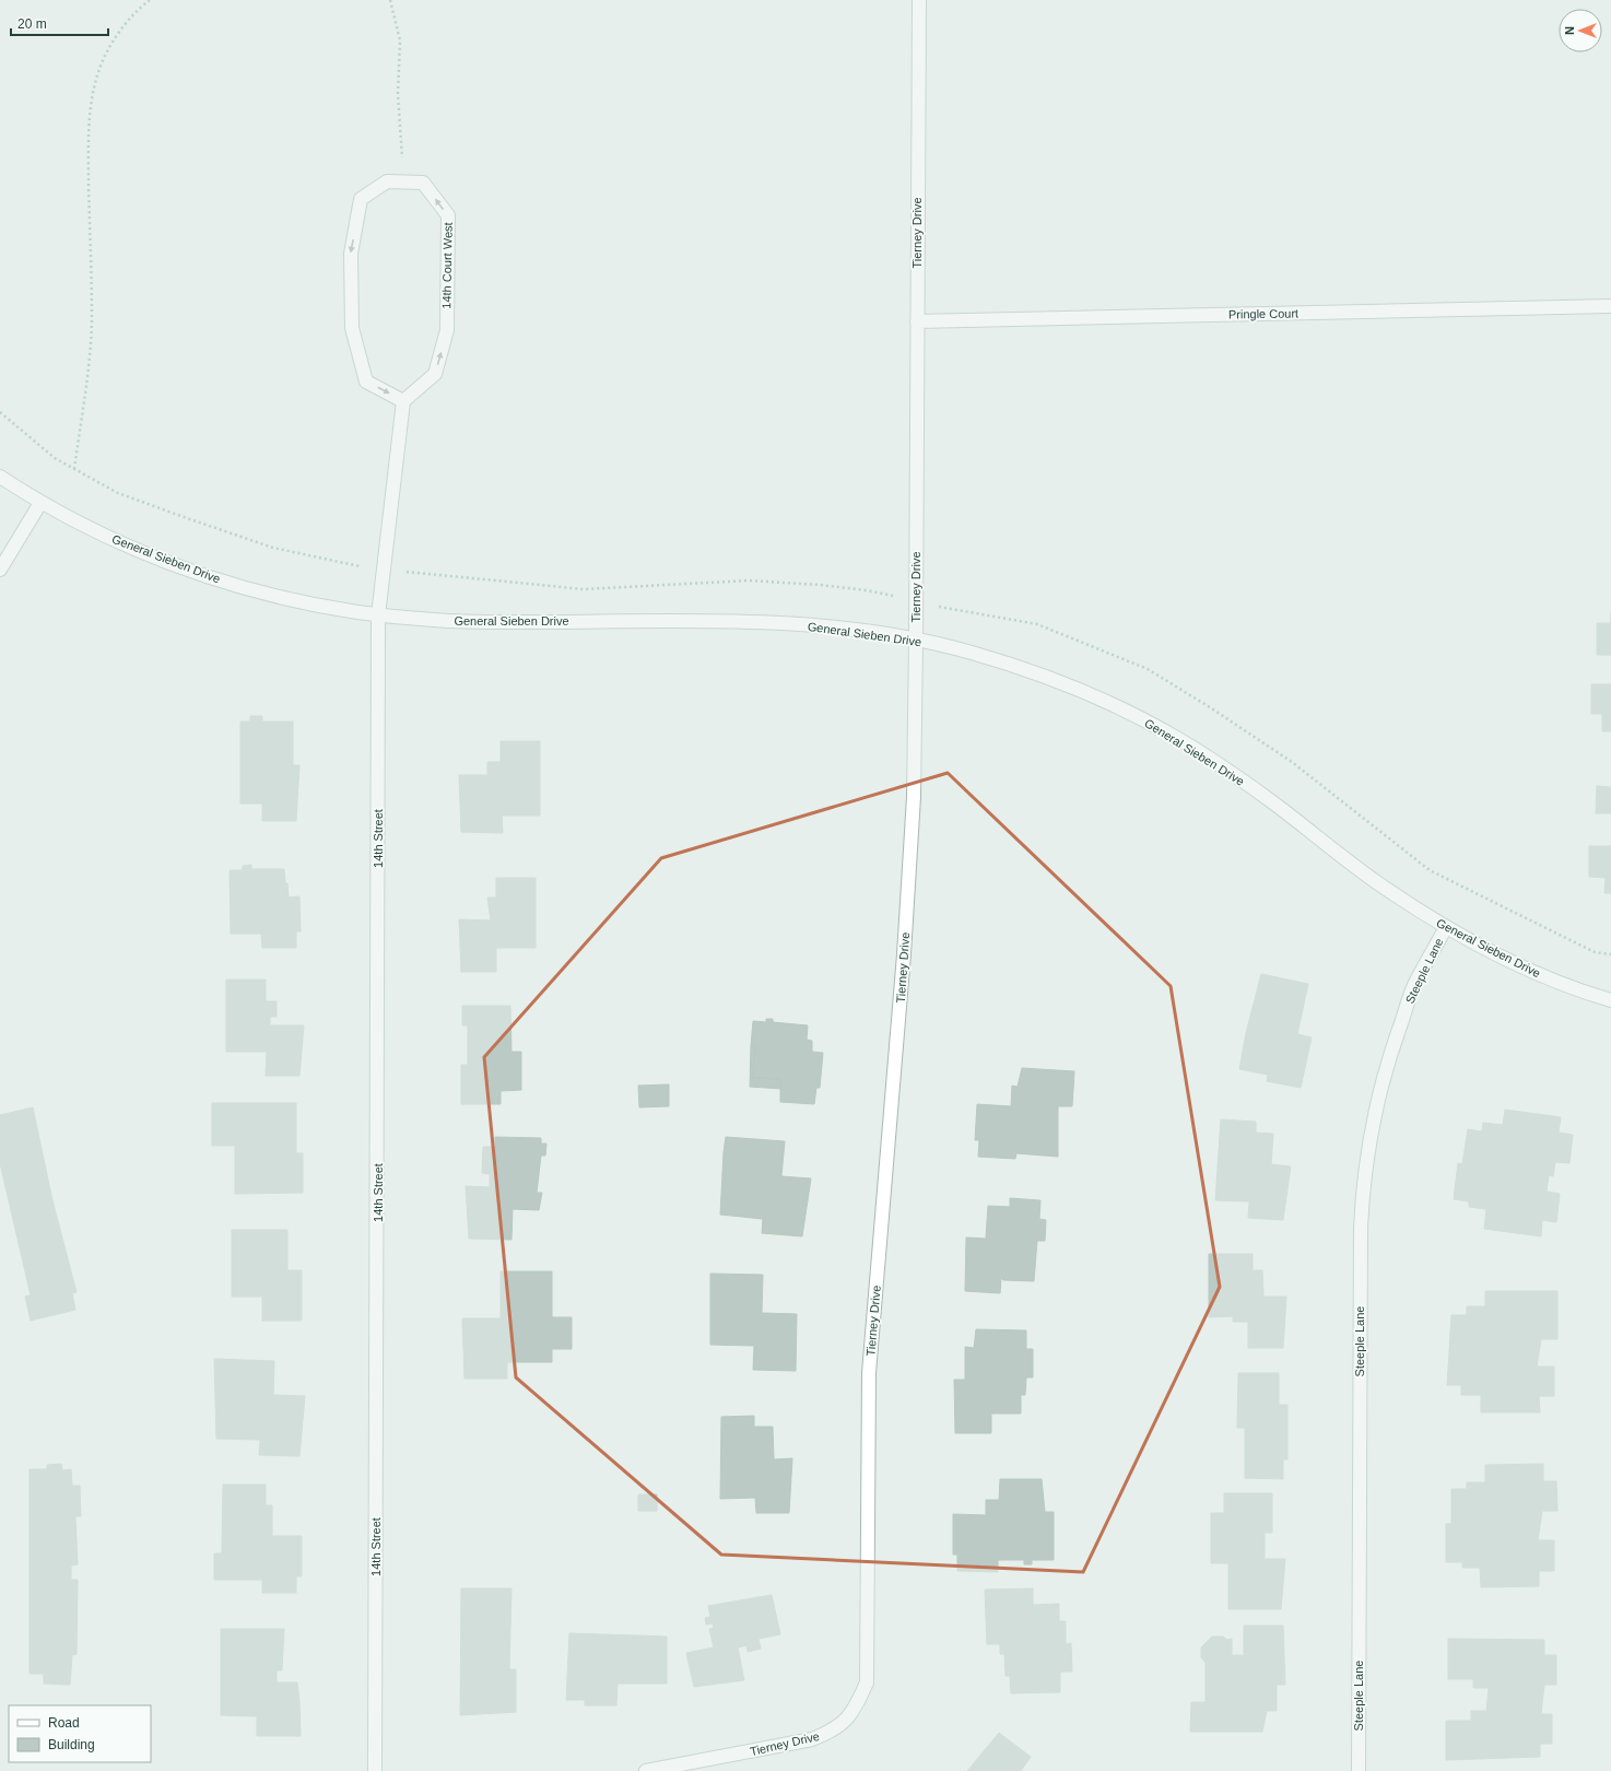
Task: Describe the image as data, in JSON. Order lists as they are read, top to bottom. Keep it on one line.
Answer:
{"streets":{"street":["Tierney Drive","14th Court West","Pringle Court","General Sieben Drive","14th Street","Steeple Lane"]},"crossings":[["Tierney Drive","Pringle Court"],["Tierney Drive","General Sieben Drive"],["General Sieben Drive","14th Street"],["General Sieben Drive","Steeple Lane"]],"legend":["Road","Building"],"scale_bar":"20 m","north":"left"}
